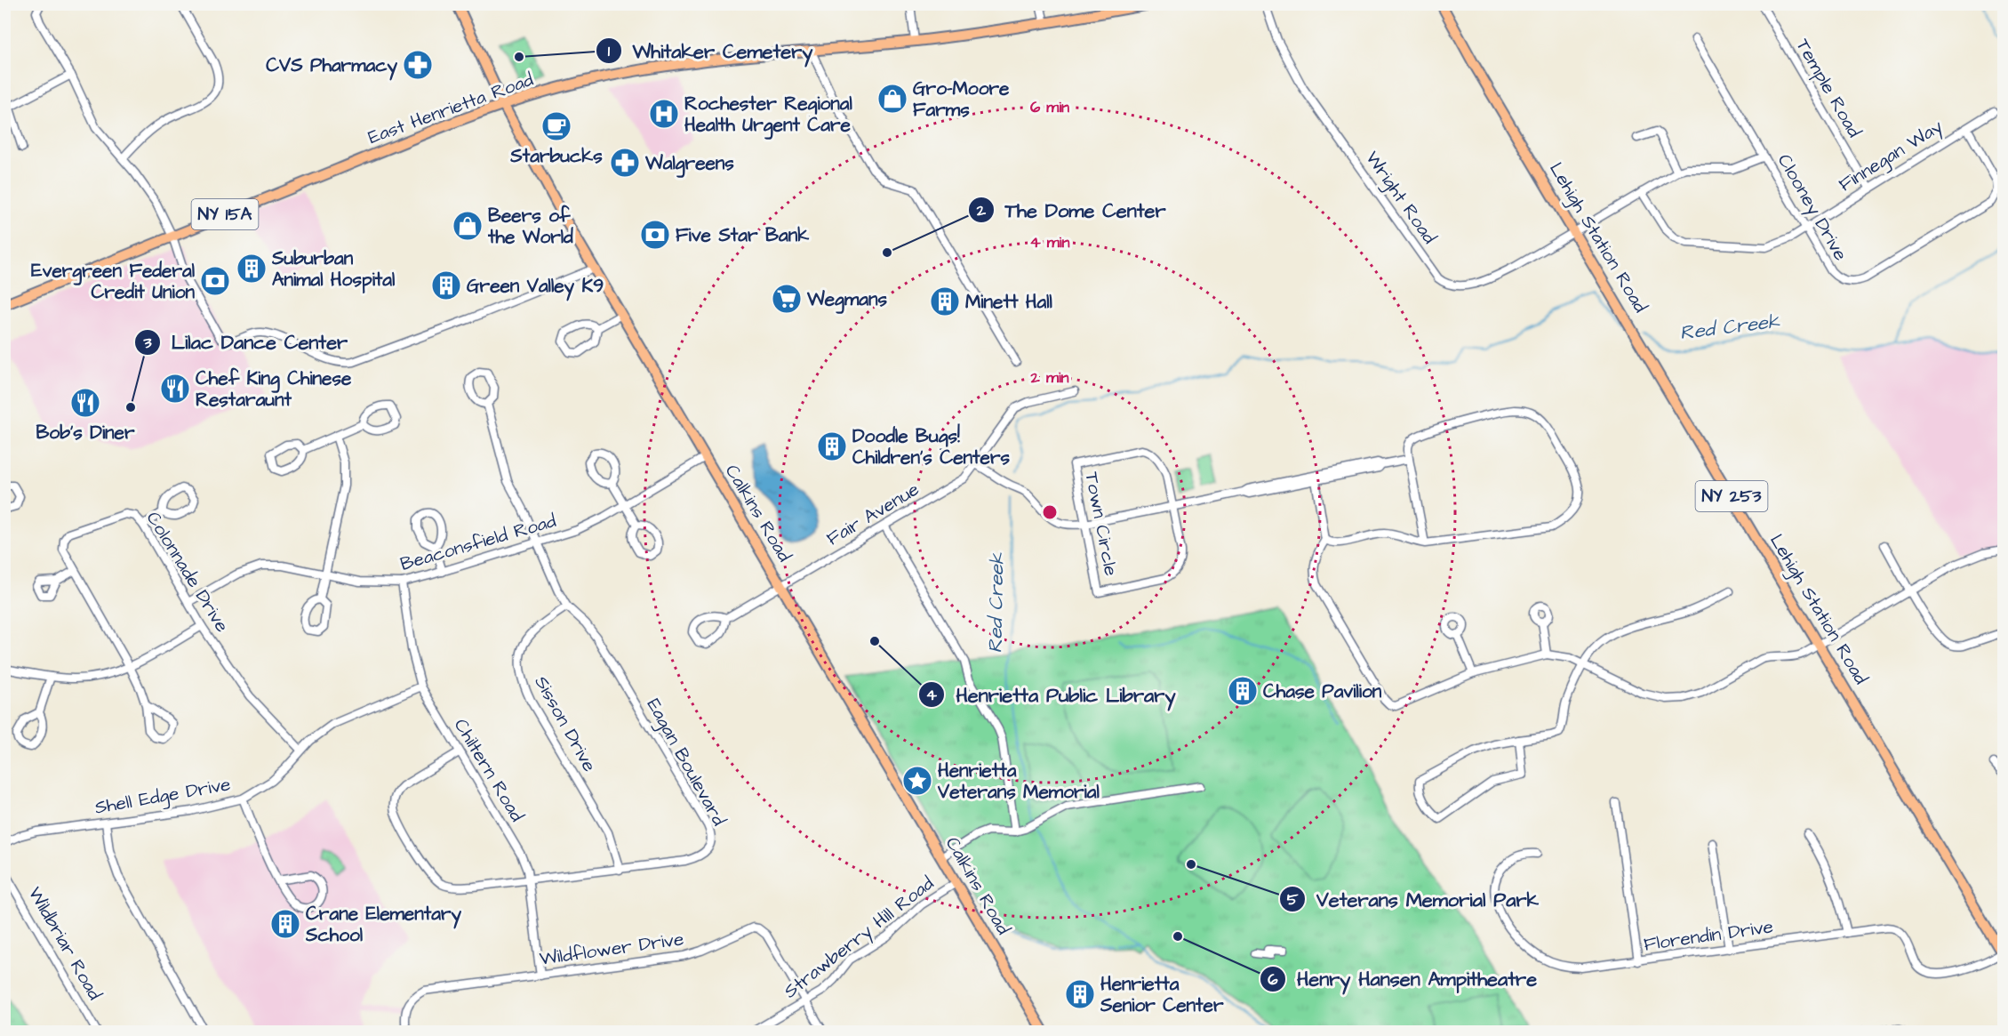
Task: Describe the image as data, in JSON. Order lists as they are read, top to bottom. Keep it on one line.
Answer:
{"streets":{"main road":["East Henrietta Road","NY 15A","Lehigh Station Road","NY 253","Calkins Road"],"street":["Temple Road","Finnegan Way","Wright Road","Clooney Drive","Fair Avenue","Town Circle","Beaconsfield Road","Colonnade Drive","Sisson Drive","Eagan Boulevard","Chiltern Road","Shell Edge Drive","Florendin Drive","Strawberry Hill Road","Wildbriar Road","Wildflower Drive"]},"crossings":[["Temple Road","Finnegan Way"],["East Henrietta Road","Calkins Road"],["Finnegan Way","Wright Road"],["Finnegan Way","Clooney Drive"],["Wright Road","Lehigh Station Road"],["Lehigh Station Road","Florendin Drive"],["Calkins Road","Fair Avenue"],["Calkins Road","Beaconsfield Road"],["Calkins Road","Strawberry Hill Road"],["Beaconsfield Road","Colonnade Drive"],["Beaconsfield Road","Eagan Boulevard"],["Beaconsfield Road","Chiltern Road"],["Colonnade Drive","Shell Edge Drive"],["Sisson Drive","Eagan Boulevard"],["Eagan Boulevard","Chiltern Road"],["Chiltern Road","Shell Edge Drive"],["Chiltern Road","Wildflower Drive"],["Strawberry Hill Road","Wildflower Drive"]],"water":["Red Creek"],"places":{"other":["Whitaker Cemetery","The Dome Center","Lilac Dance Center","Henrietta Public Library","Veterans Memorial Park","Henry Hansen Ampitheatre"],"pharmacy":["CVS Pharmacy","Walgreens"],"shop":["Gro-Moore Farms","Beers of the World"],"hospital":["Rochester Regional Health Urgent Care"],"cafe":["Starbucks"],"bank":["Five Star Bank","Evergreen Federal Credit Union"],"building":["Suburban Animal Hospital","Green Valley K9","Minett Hall","Doodle Bugs! Children's Centers","Chase Pavilion","Crane Elementary School","Henrietta Senior Center"],"supermarket":["Wegmans"],"restaurant":["Chef King Chinese Restaraunt","Bob's Diner"],"place":["Henrietta Veterans Memorial"]},"rings":["6 min","4 min","2 min"]}
